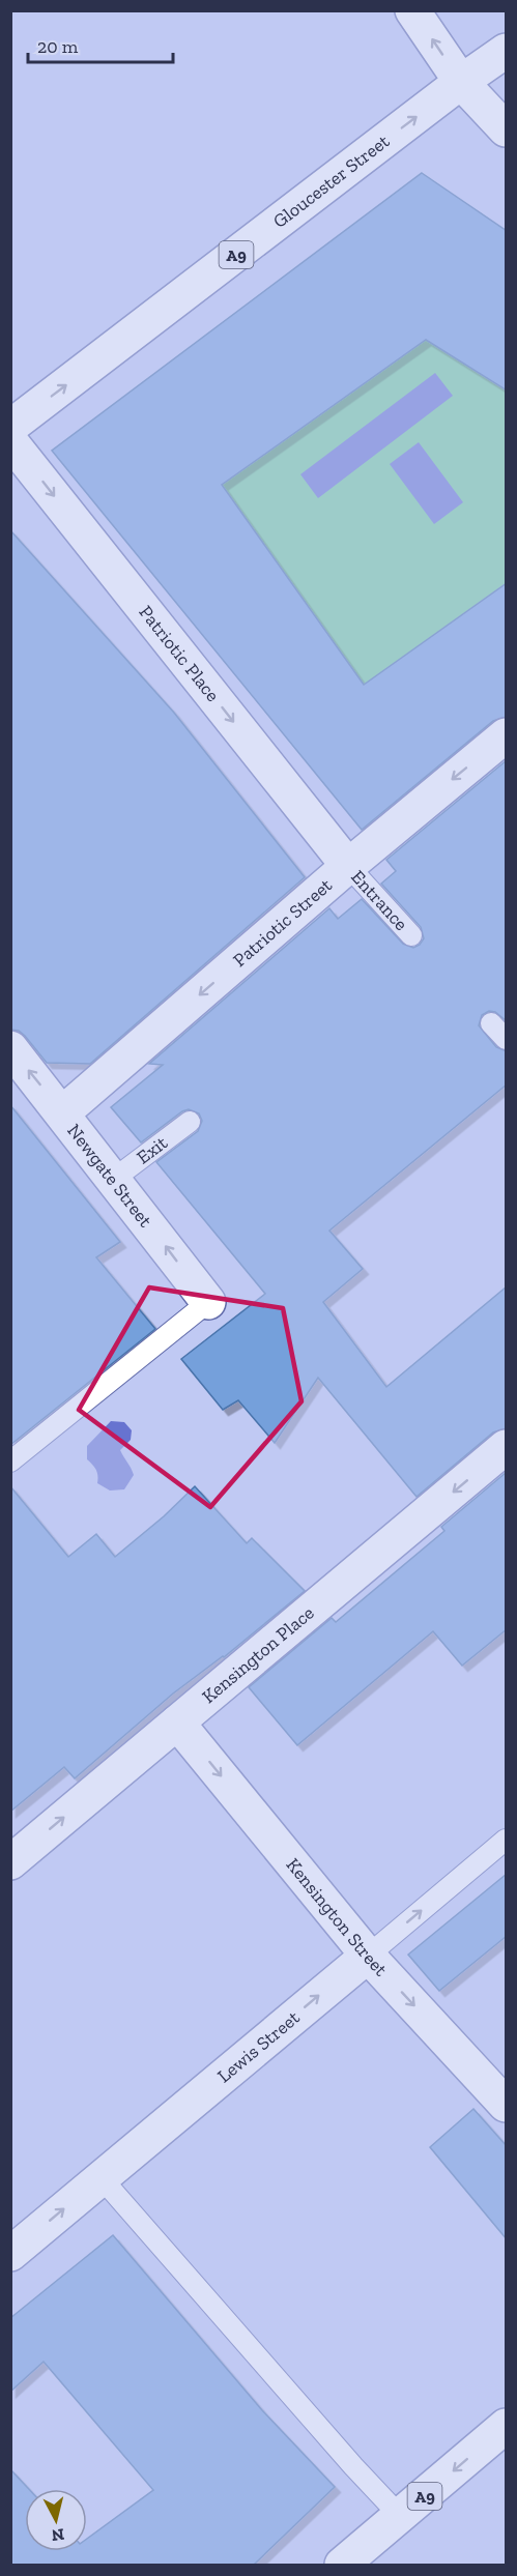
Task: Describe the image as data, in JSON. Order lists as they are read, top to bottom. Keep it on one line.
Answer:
{"streets":{"main road":["Gloucester Street","A9","Patriotic Place","Patriotic Street","Newgate Street","Kensington Place","Kensington Street","Lewis Street"],"lane":["Entrance","Exit"]},"crossings":[["Patriotic Place","Entrance"],["Patriotic Place","Patriotic Street"],["Entrance","Patriotic Street"],["Patriotic Street","Newgate Street"],["Exit","Newgate Street"],["Kensington Place","Kensington Street"],["Kensington Street","Lewis Street"]],"one_way":["Gloucester Street","Patriotic Place","Patriotic Street","Newgate Street","Kensington Street","Lewis Street"],"scale_bar":"20 m","north":"bottom"}
